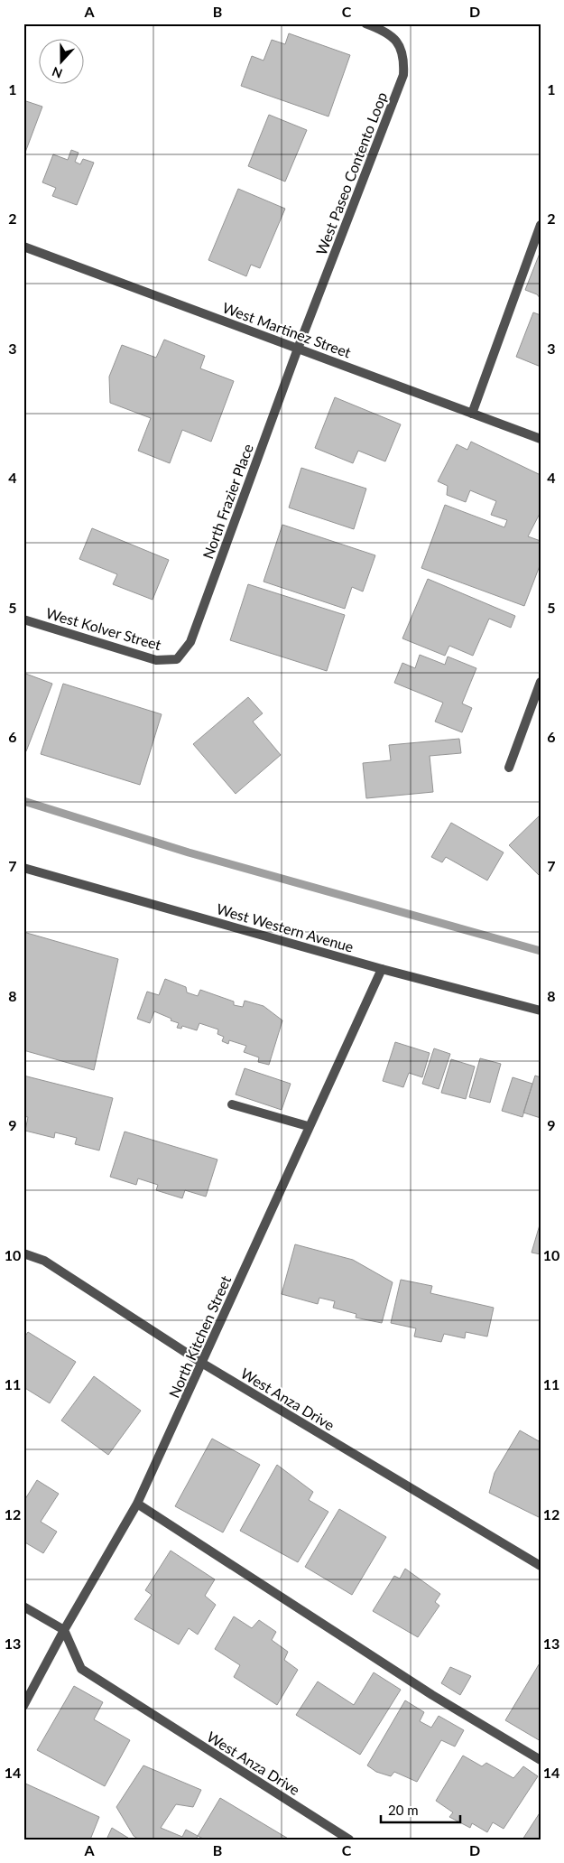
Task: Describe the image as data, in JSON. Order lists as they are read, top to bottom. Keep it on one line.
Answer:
{"streets":{"street":["West Paseo Contento Loop","West Martinez Street","North Frazier Place","West Kolver Street","West Western Avenue","North Kitchen Street","West Anza Drive"]},"crossings":[["West Paseo Contento Loop","West Martinez Street"],["West Paseo Contento Loop","North Frazier Place"],["West Martinez Street","North Frazier Place"],["North Frazier Place","West Kolver Street"],["West Western Avenue","North Kitchen Street"],["North Kitchen Street","West Anza Drive"]],"scale_bar":"20 m","north":"bottom","grid":{"columns":["A","B","C","D"],"rows":["1","2","3","4","5","6","7","8","9","10","11","12","13","14"]}}
